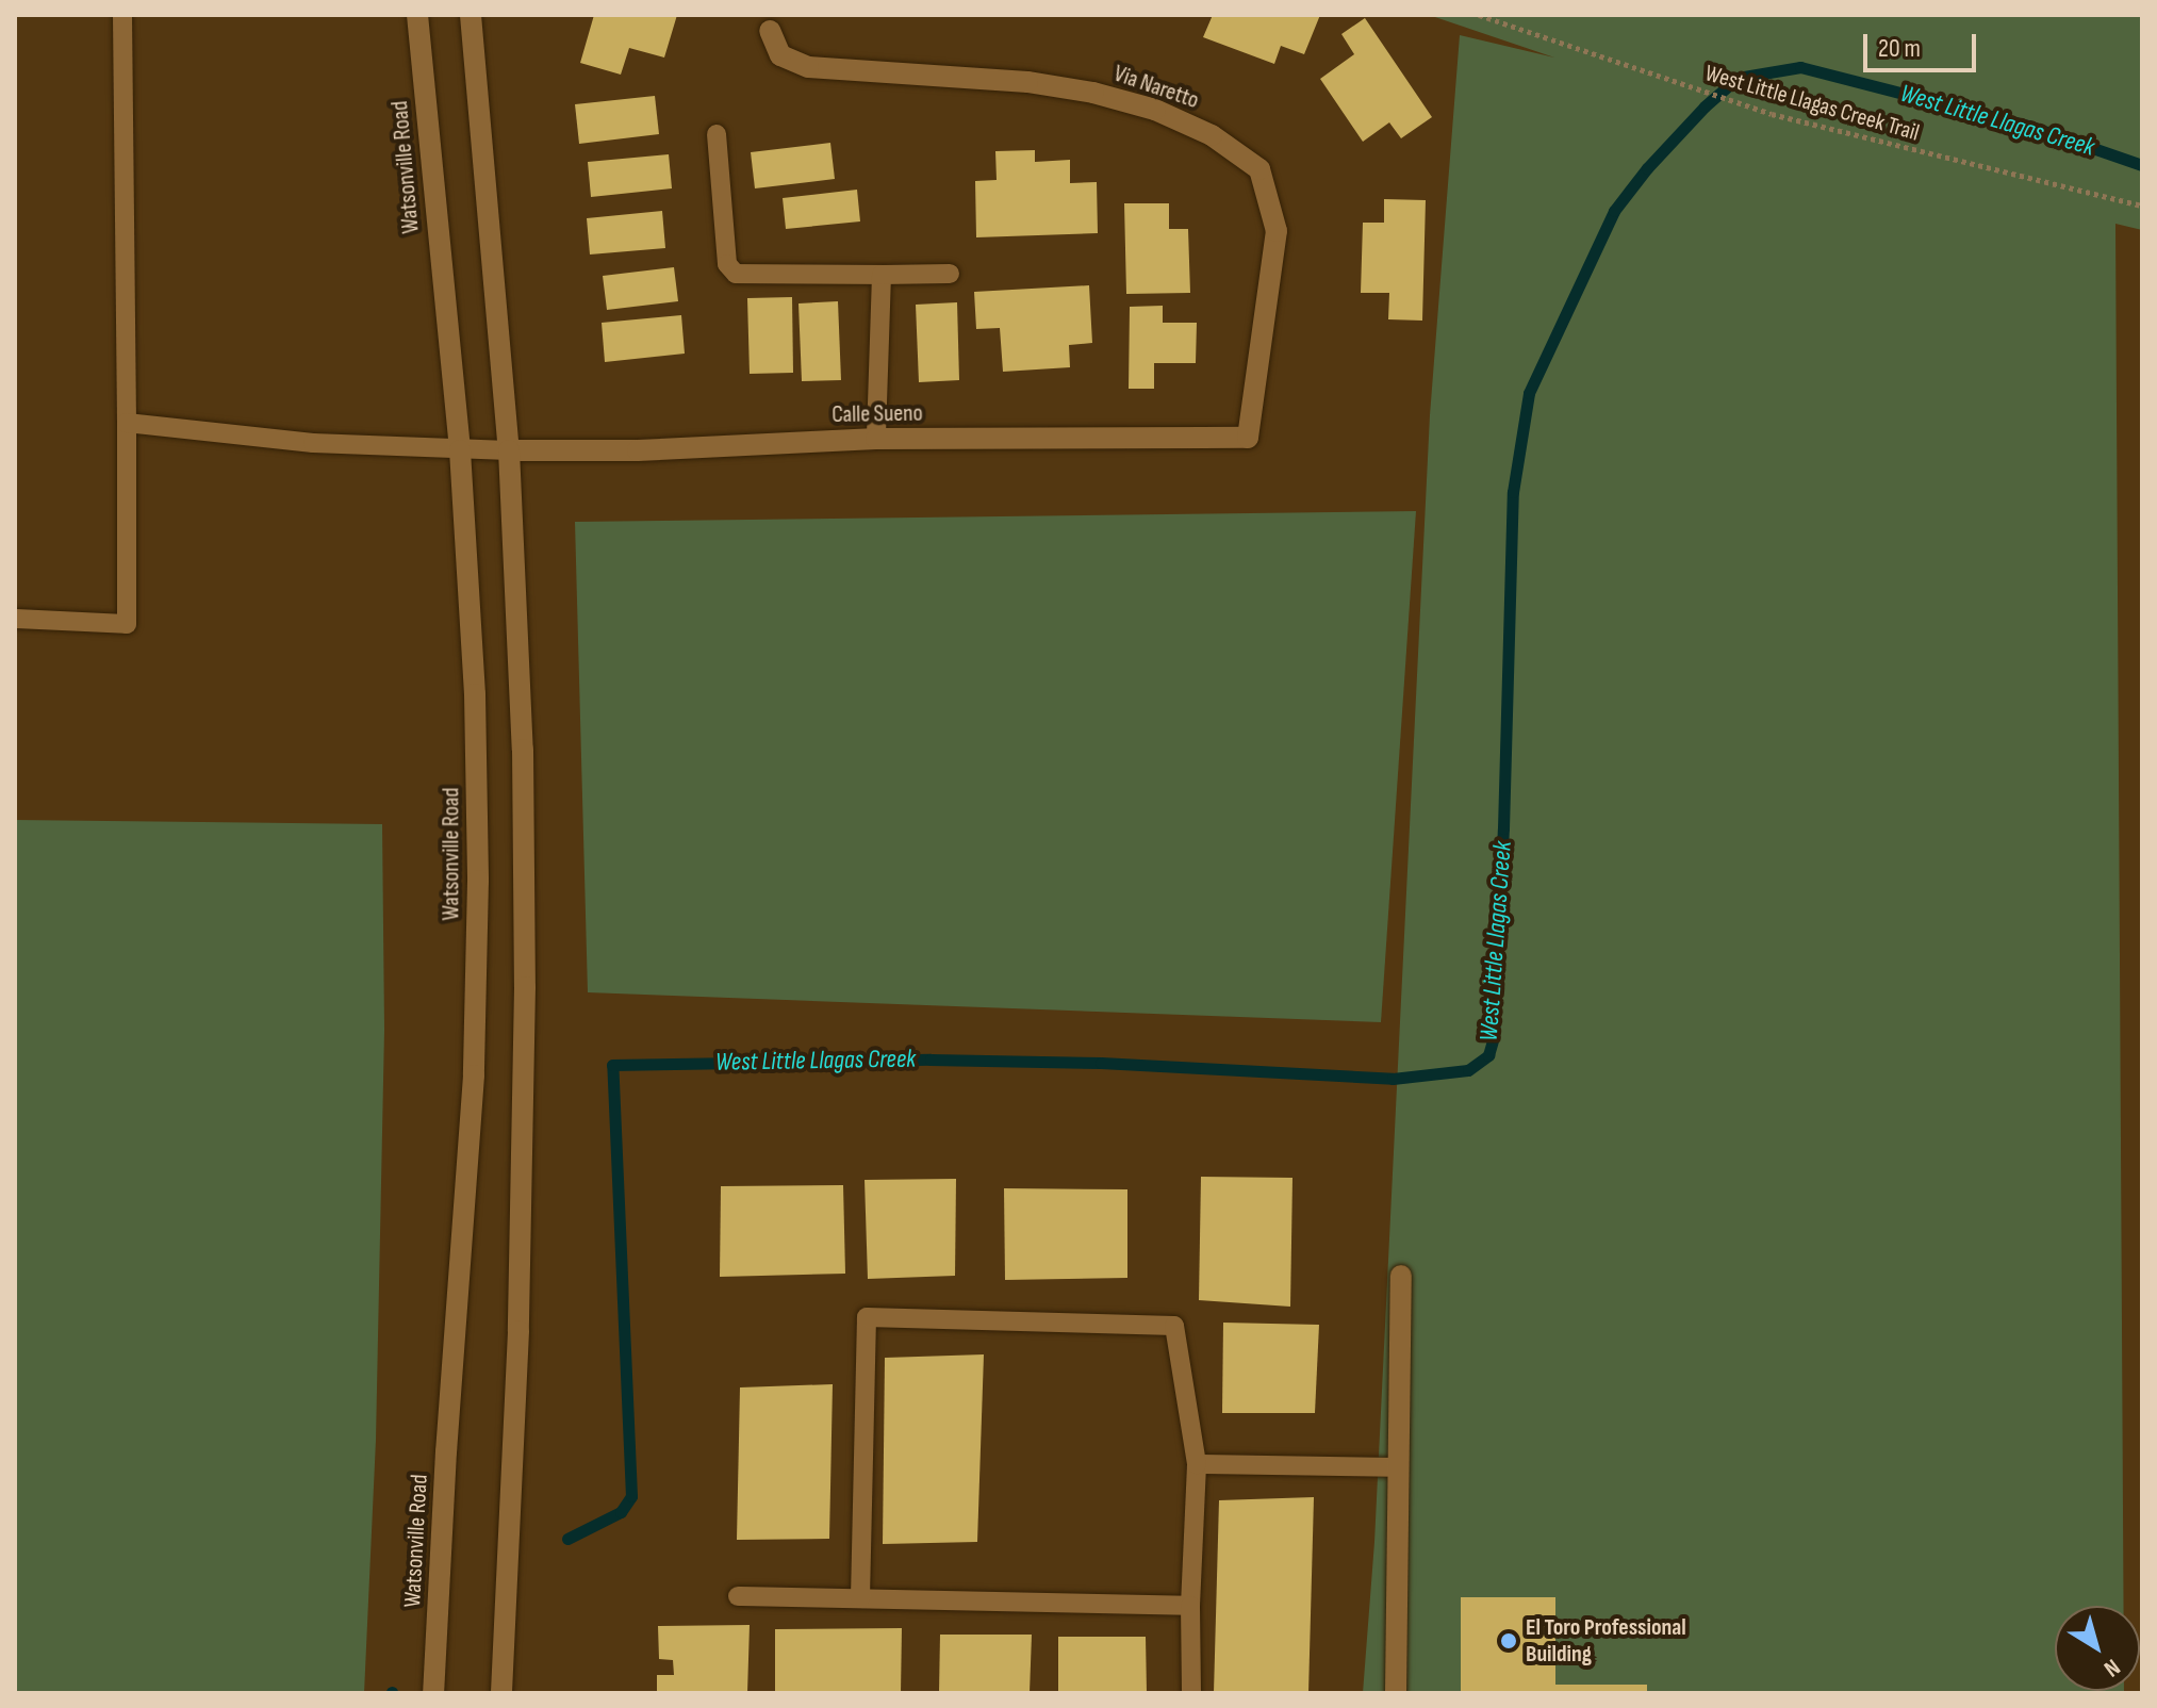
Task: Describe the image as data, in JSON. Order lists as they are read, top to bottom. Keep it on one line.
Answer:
{"streets":{"main road":["Via Naretto","Watsonville Road","Calle Sueno"],"path":["West Little Llagas Creek Trail"]},"crossings":[["Via Naretto","Calle Sueno"]],"water":["West Little Llagas Creek"],"places":["El Toro Professional Building"],"scale_bar":"20 m","north":"bottom right"}
